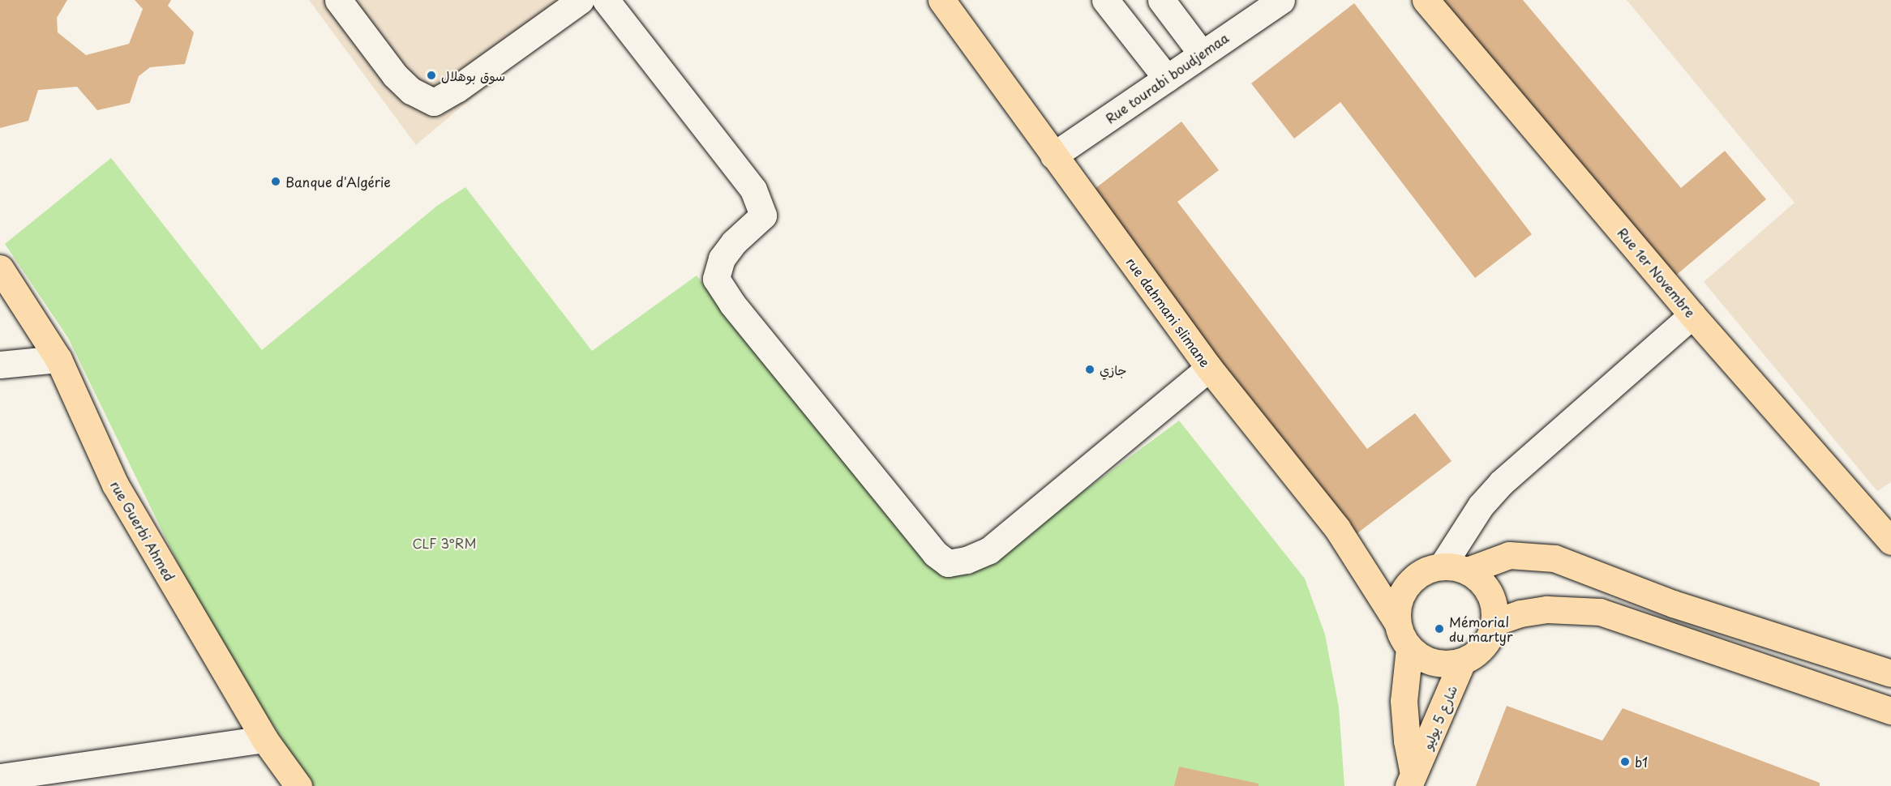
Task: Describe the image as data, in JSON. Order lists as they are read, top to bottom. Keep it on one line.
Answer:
{"streets":{"main road":["Rue 1er Novembre","rue dahmani slimane","rue Guerbi Ahmed","شارع 5 يوليو"],"street":["Rue tourabi boudjemaa"]},"crossings":[["Rue tourabi boudjemaa","rue dahmani slimane"],["rue dahmani slimane","شارع 5 يوليو"]],"parks":["CLF 3°RM"],"places":["سوق بوهلال","Banque d'Algérie","جازي","Mémorial du martyr","b1"]}
